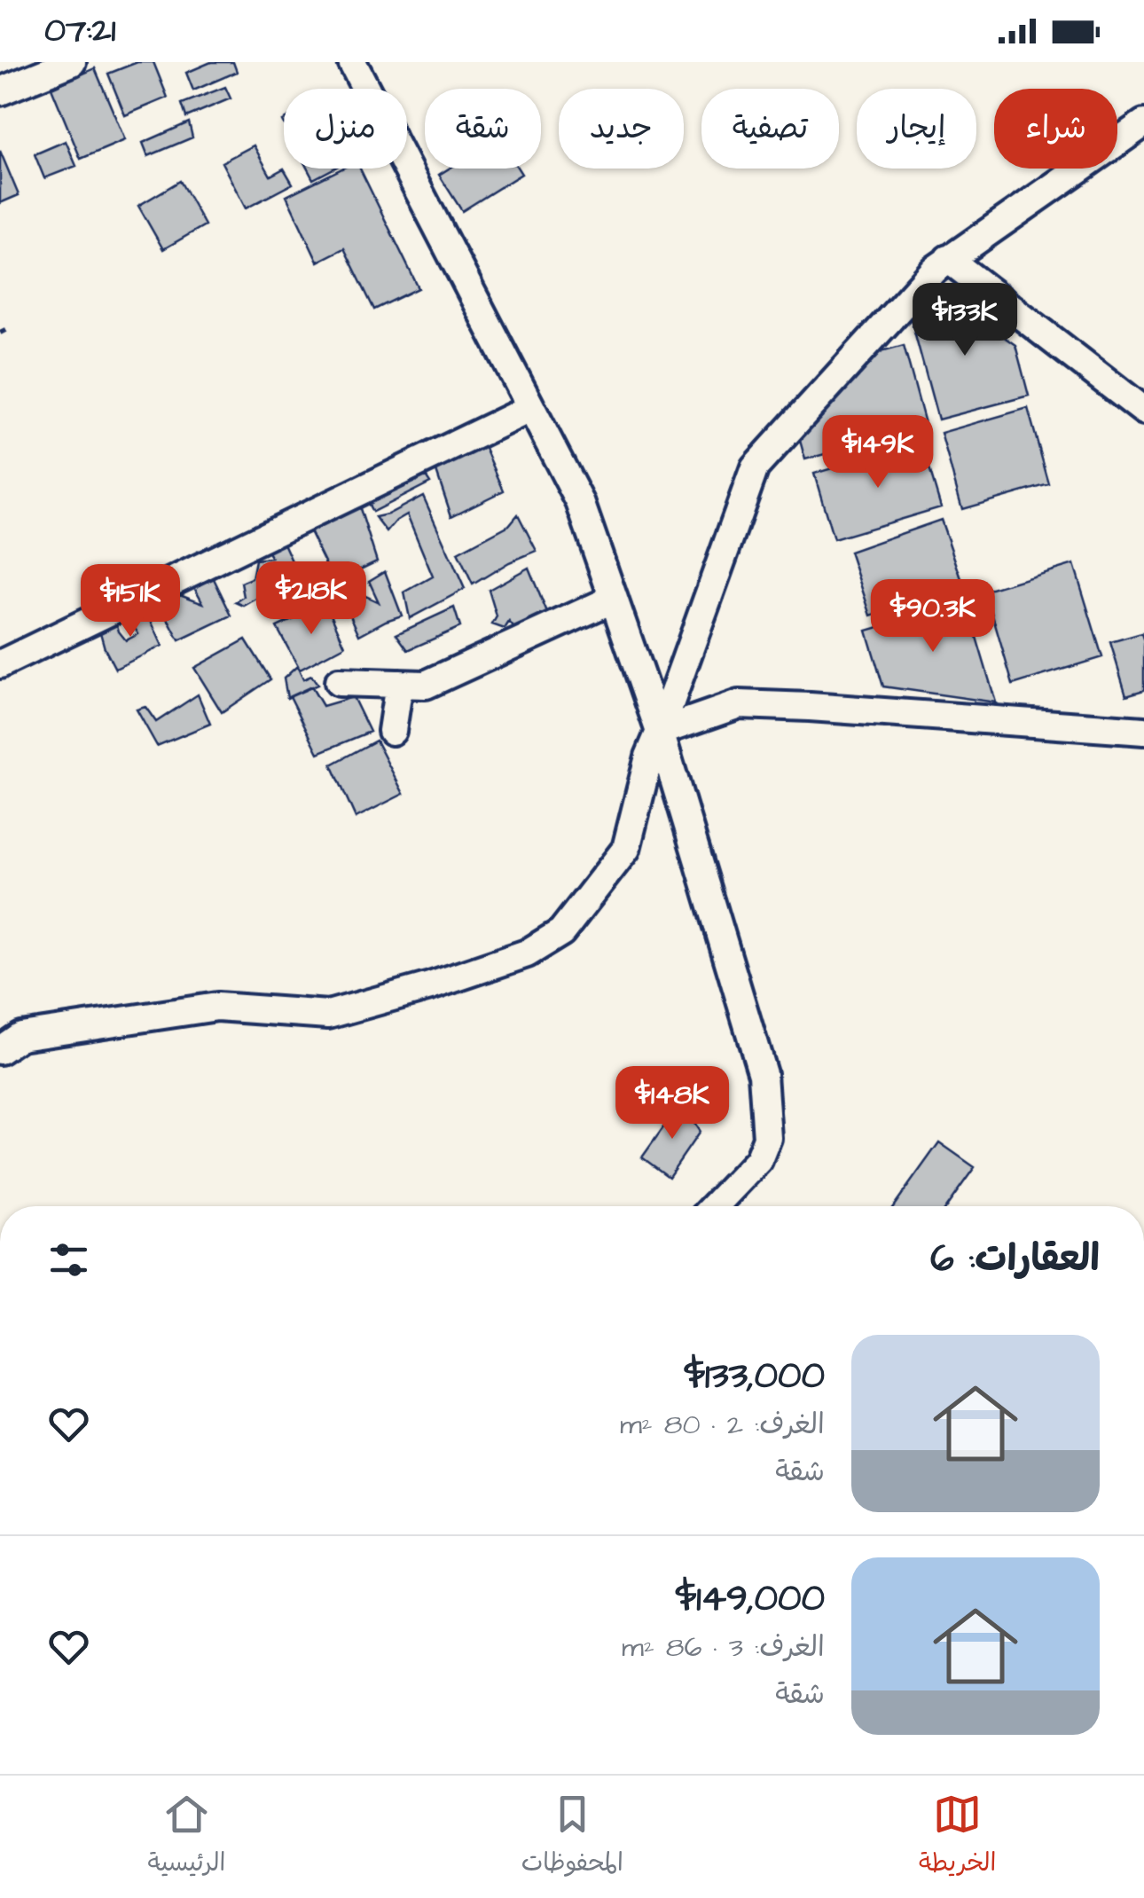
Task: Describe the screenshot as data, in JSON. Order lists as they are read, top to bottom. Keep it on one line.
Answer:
{"page":{"status":"07:21","chip":["شراء","إيجار","تصفية","جديد","شقة","منزل"],"price":["$133K","$149K","$218K","$151K","$90.3K","$148K"],"heading":"العقارات: 6","list":[{"name":"$133,000","note":"الغرف: 2 · 80 m² · شقة"},{"name":"$149,000","note":"الغرف: 3 · 86 m² · شقة"}],"tabs":["الخريطة","المحفوظات","الرئيسية"]}}
